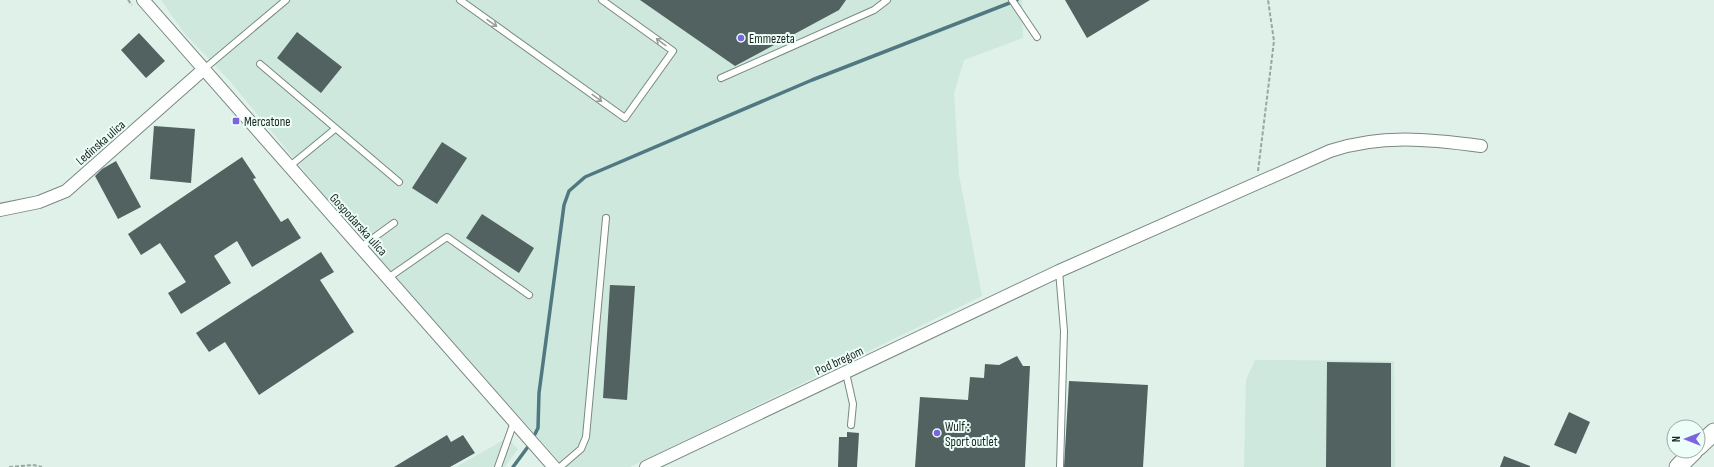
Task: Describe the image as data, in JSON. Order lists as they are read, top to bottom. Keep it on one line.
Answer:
{"streets":{"street":["Ledinska ulica","Gospodarska ulica","Pod bregom"]},"crossings":[["Ledinska ulica","Gospodarska ulica"]],"places":{"other":["Emmezeta","Wulf : Sport outlet"],"transit":["Mercatone"]},"north":"left"}
